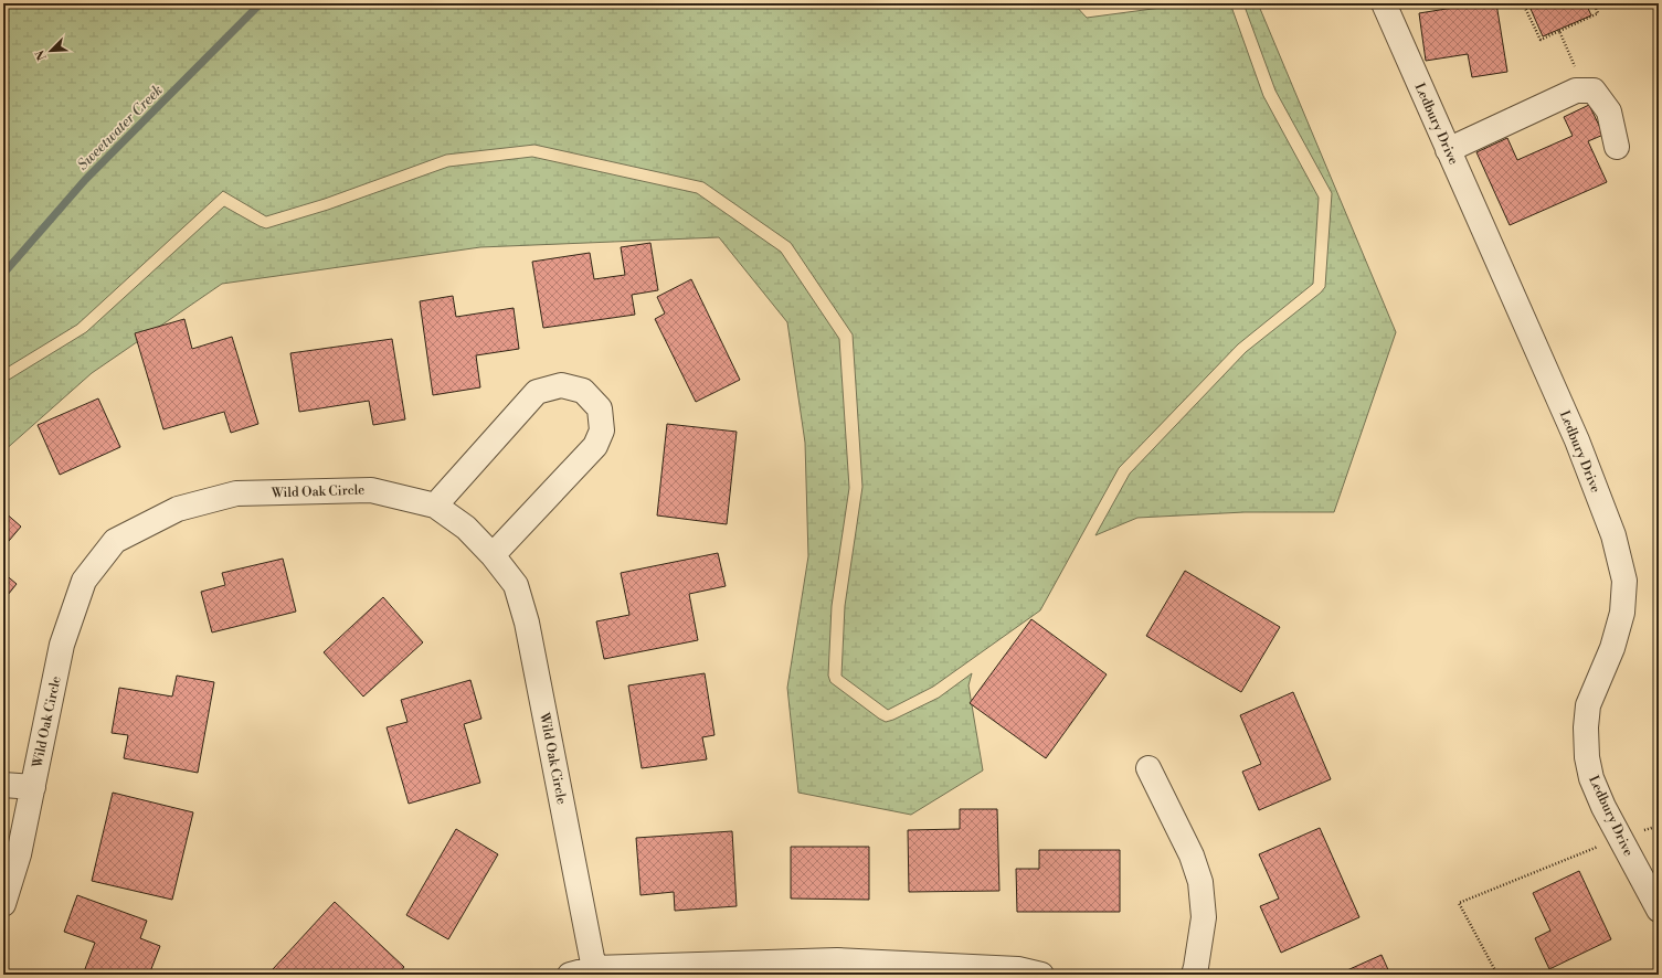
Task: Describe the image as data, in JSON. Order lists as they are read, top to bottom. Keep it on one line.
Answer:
{"streets":{"street":["Ledbury Drive","Wild Oak Circle"]},"water":["Sweetwater Creek"],"north":"bottom left"}
